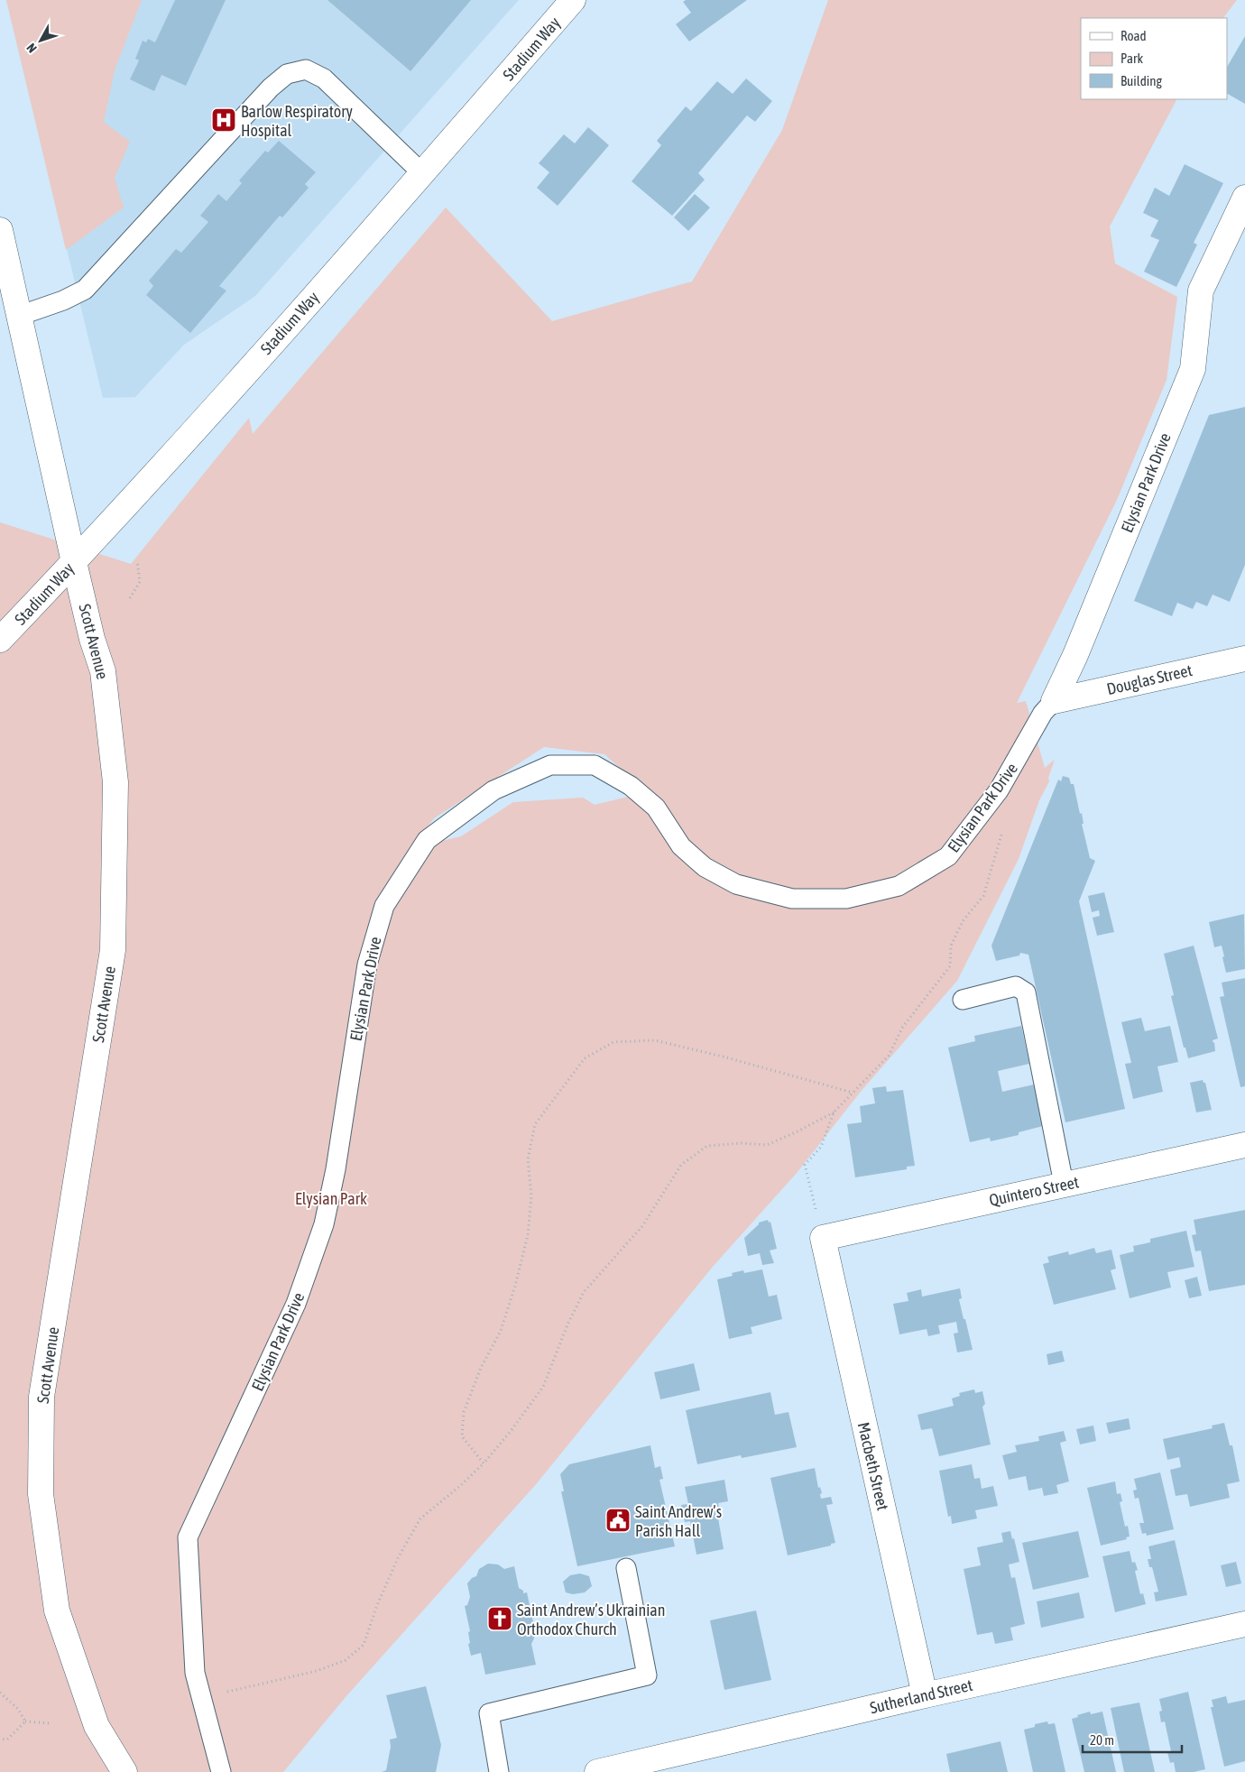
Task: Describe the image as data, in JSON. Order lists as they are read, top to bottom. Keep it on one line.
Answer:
{"streets":{"street":["Stadium Way","Elysian Park Drive","Scott Avenue","Douglas Street","Quintero Street","Macbeth Street","Sutherland Street"]},"crossings":[["Stadium Way","Scott Avenue"],["Elysian Park Drive","Douglas Street"],["Quintero Street","Macbeth Street"],["Macbeth Street","Sutherland Street"]],"parks":["Elysian Park"],"places":{"hospital":["Barlow Respiratory Hospital"],"public building":["Saint Andrew’s Parish Hall"],"church":["Saint Andrew’s Ukrainian Orthodox Church"]},"legend":["Road","Park","Building"],"scale_bar":"20 m","north":"bottom left"}
